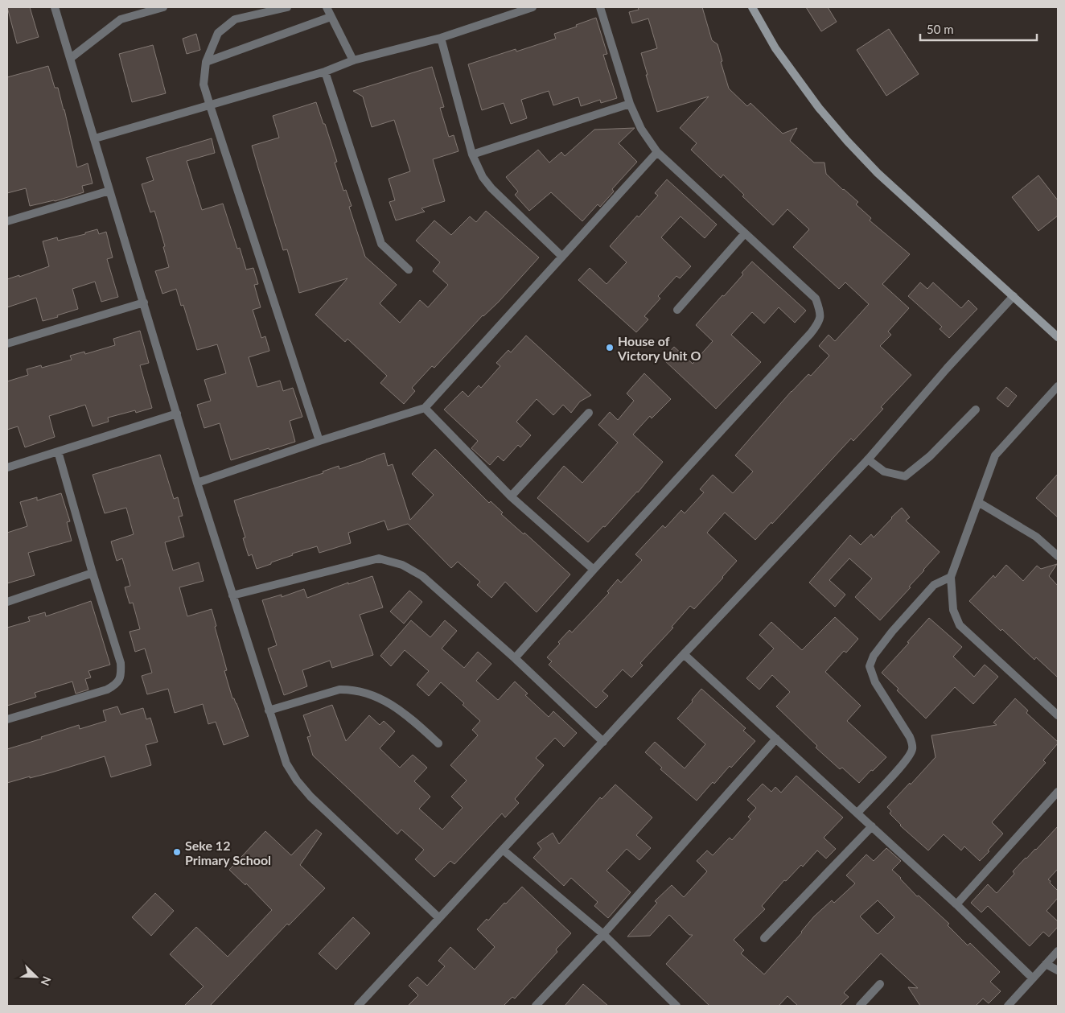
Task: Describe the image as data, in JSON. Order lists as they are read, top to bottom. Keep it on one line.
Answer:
{"places":["House of Victory Unit O","Seke 12 Primary School"],"scale_bar":"50 m","north":"bottom right"}
